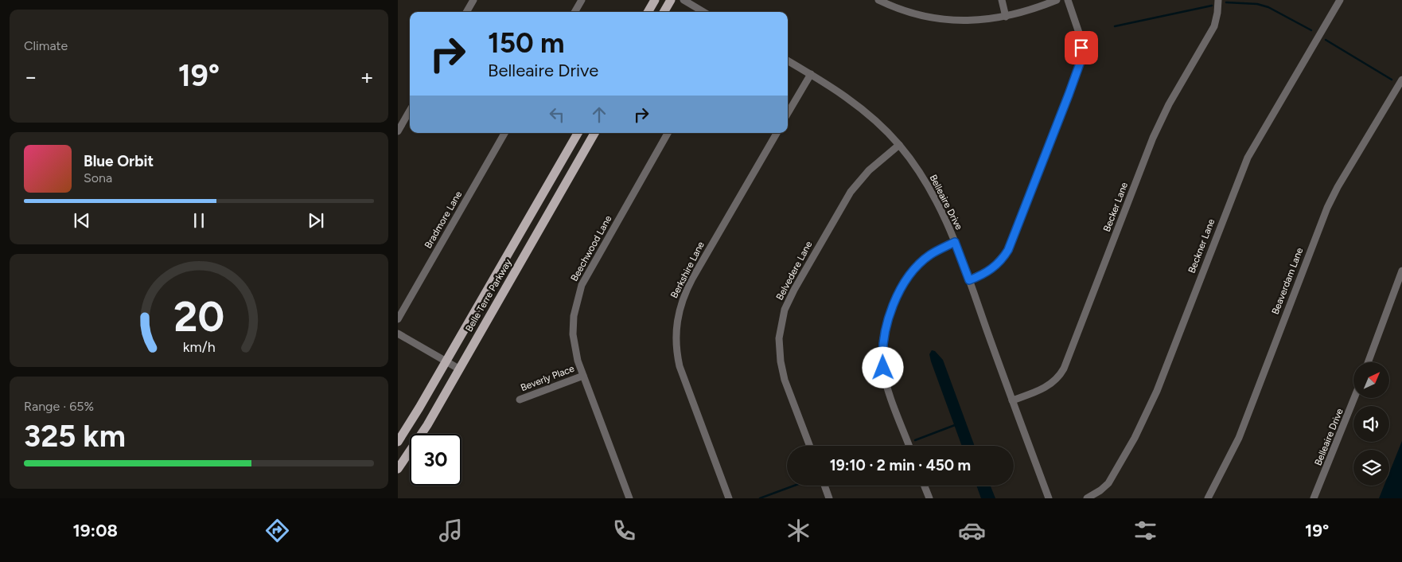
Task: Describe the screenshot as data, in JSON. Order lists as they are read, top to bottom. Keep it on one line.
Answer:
{"streets":{"main road":["Belle Terre Parkway"],"street":["Belleaire Drive","Becker Lane","Bradmore Lane","Beckner Lane","Beechwood Lane","Berkshire Lane","Belvedere Lane","Beaverdam Lane","Beverly Place"]},"crossings":[["Belleaire Drive","Becker Lane"],["Belleaire Drive","Belvedere Lane"],["Beechwood Lane","Beverly Place"]],"north":"top right","page":{"tile":["Climate",["Range · 65%","325 km"]],"turn":["150 m","Belleaire Drive"],"heat":["−","19°","+"],"song":["Blue Orbit","Sona"],"limit":"30","trip":"19:10 · 2 min · 450 m","tabs":["19:08","19°"],"gauge":["20","km/h"]}}
